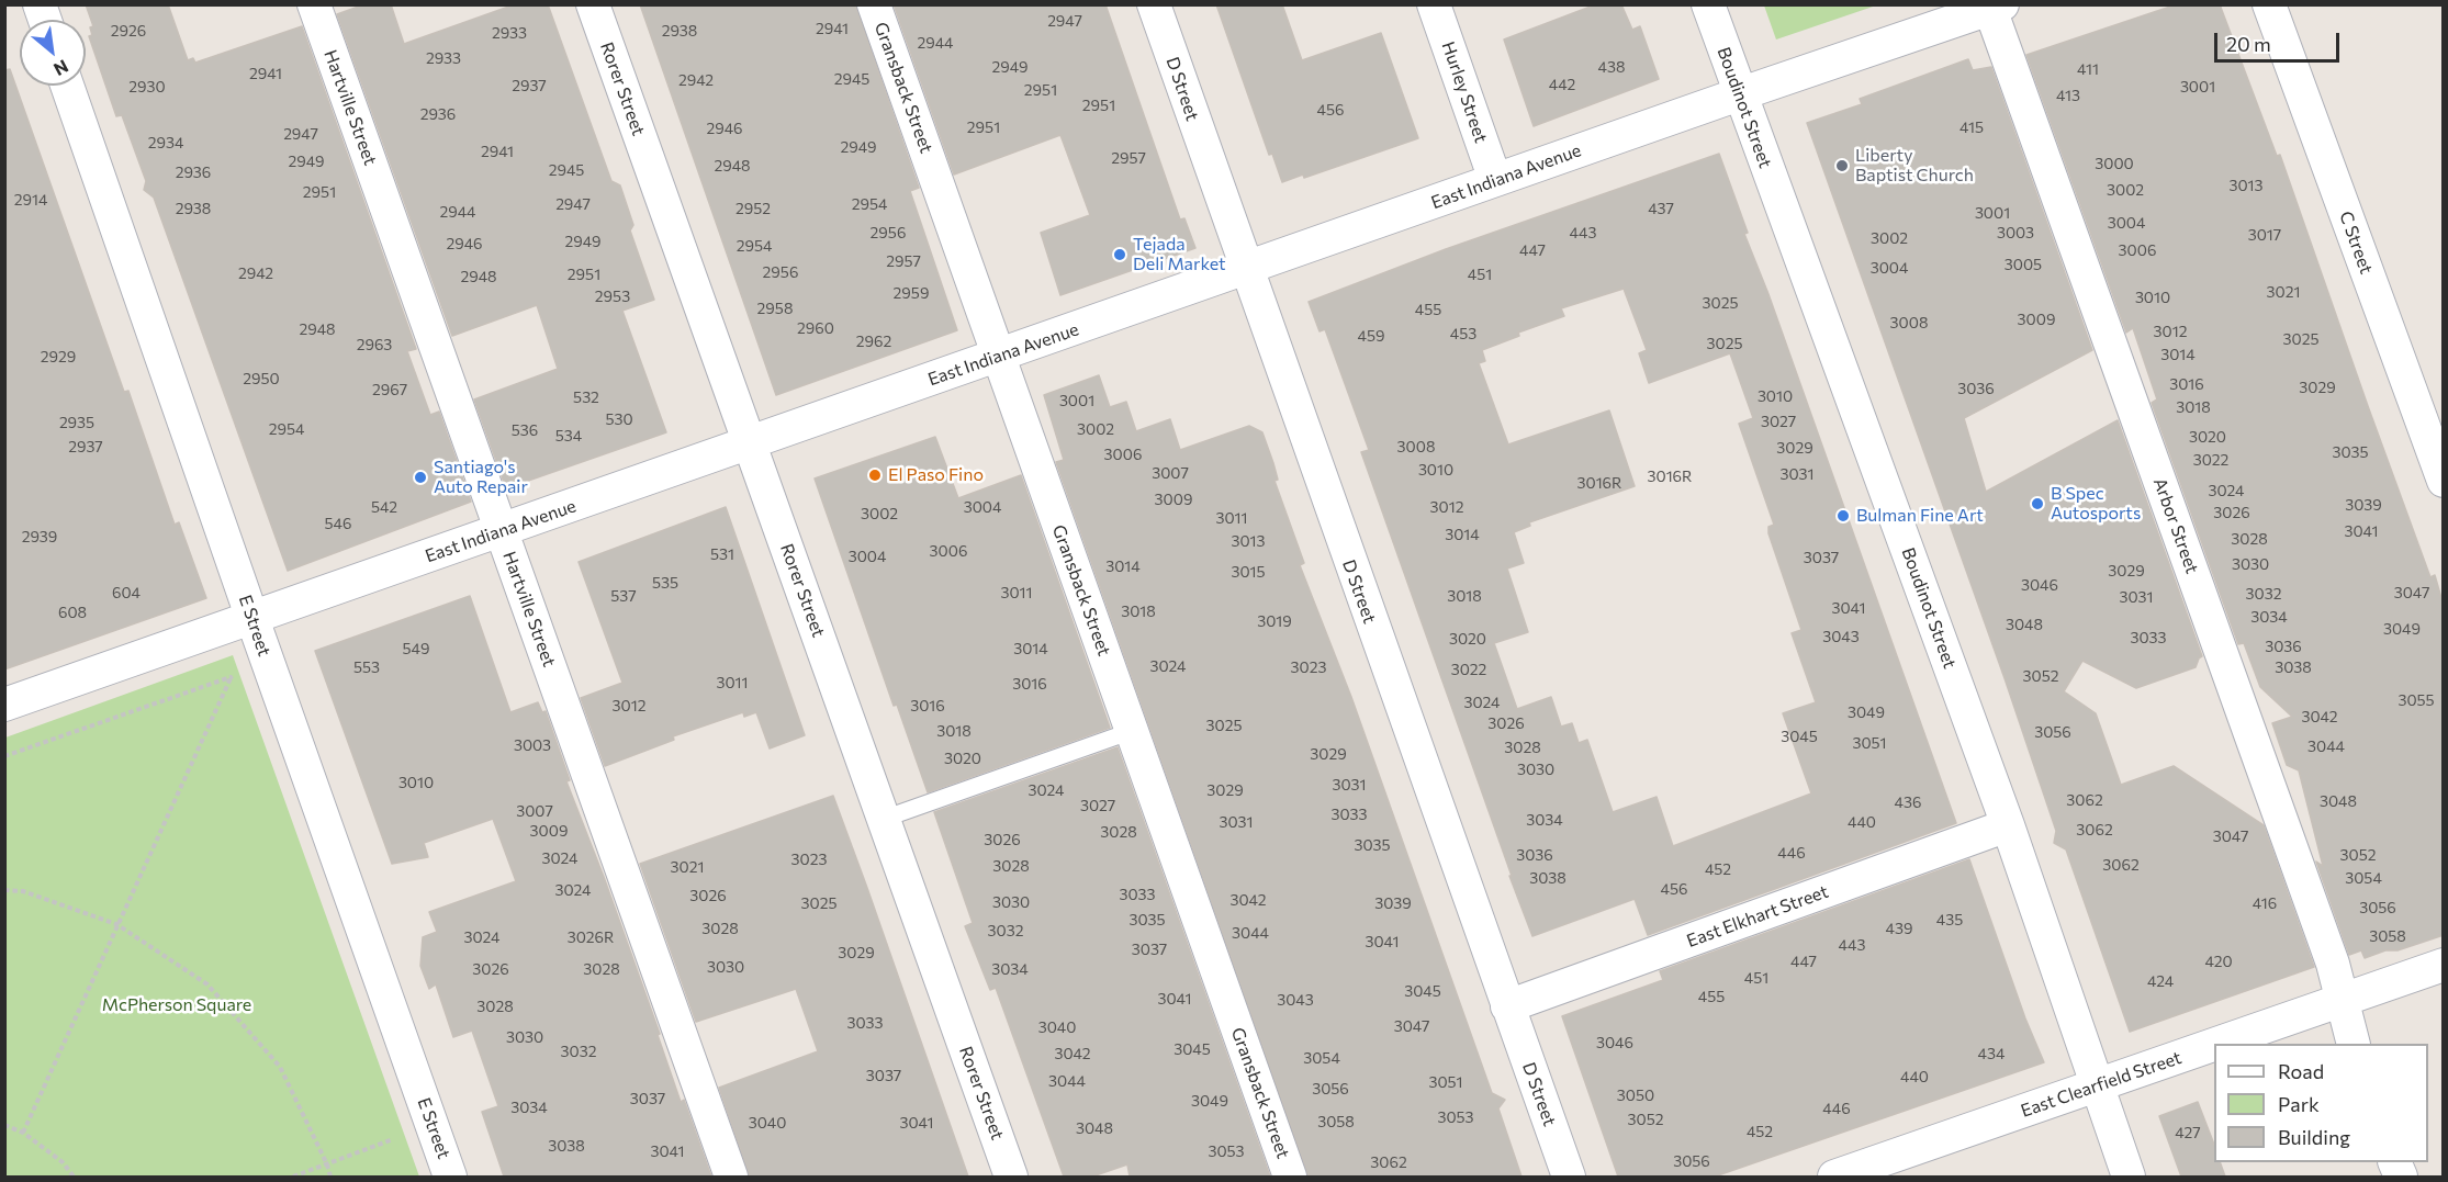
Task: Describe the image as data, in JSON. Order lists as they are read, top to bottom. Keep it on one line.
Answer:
{"streets":{"street":["Gransback Street","Rorer Street","D Street","Hurley Street","Hartville Street","Boudinot Street","East Indiana Avenue","C Street","Arbor Street","E Street","East Elkhart Street","East Clearfield Street"]},"crossings":[["Gransback Street","East Indiana Avenue"],["Rorer Street","East Indiana Avenue"],["D Street","East Indiana Avenue"],["D Street","East Elkhart Street"],["Hurley Street","East Indiana Avenue"],["Hartville Street","East Indiana Avenue"],["Boudinot Street","East Indiana Avenue"],["Boudinot Street","East Elkhart Street"],["Boudinot Street","East Clearfield Street"],["East Indiana Avenue","Arbor Street"],["East Indiana Avenue","E Street"],["Arbor Street","East Clearfield Street"]],"parks":["McPherson Square"],"places":["Liberty Baptist Church","Tejada Deli Market","El Paso Fino","Santiago's Auto Repair","B Spec Autosports","Bulman Fine Art"],"house_numbers":["2947","2941","2926","2938","2933","2944","2933","2949","438","411","2941","2945","2942","442","2937","2930","3001","2951","413","2951","456","2936","2951","415","2946","2947","2934","2949","2941","2957","2949","3000","2948","2945","2936","3013","3002","2951","2914","2947","2954","2938","2952","437","2944","3001","3004","2956","443","3003","3017","3002","2949","2946","2954","447","3006","2957","3005","3004","2956","2942","2951","451","2948","3021","2959","2953","3010","3025","2958","455","3009","3008","2960","2948","3012","453","459","3025","2962","3025","2963","3014","2929","2950","3016","3029","3036","2967","3010","532","3001","3018","530","3027","2935","2954","3002","536","534","3020","2937","3008","3029","3035","3006","3022","3010","3007","3031","3016R","3016R","3024","3009","3039","542","3004","3012","3026","3002","3011","546","3041","3014","2939","3028","3013","3006","531","3004","3037","3030","3014","3029","3015","535","3046","604","3011","3047","3032","537","3018","3031","3041","3018","608","3034","3019","3048","3049","3043","3033","3020","3036","549","3014","3024","553","3023","3038","3022","3052","3011","3016","3055","3024","3012","3016","3049","3042","3026","3025","3018","3056","3045","3051","3003","3044","3028","3029","3020","3030","3010","3031","3024","3029","3062","3048","436","3027","3007","3033","3034","3031","440","3062","3009","3028","3047","3026","3035","446","3036","3052","3024","3023","3062","3028","3021","452","3038","3054","456","3024","3033","3026","3042","3030","3025","3039","416","3056","3035","435","3028","439","3032","3044","3058","3024","3026R","3041","443","3037","3029","447","420","3030","3026","3028","3034","451","424","3045","455","3041","3043","3028","3033","3047","3040","3030","3046","3045","3032","3042","434","3054","3037","440","3044","3051","3056","3050","3037","3049","3034","446","3053","3052","3058","3040","3041","3048","452","427","3038","3041","3053","3056","3062"],"legend":["Road","Park","Building"],"scale_bar":"20 m","north":"bottom right"}
